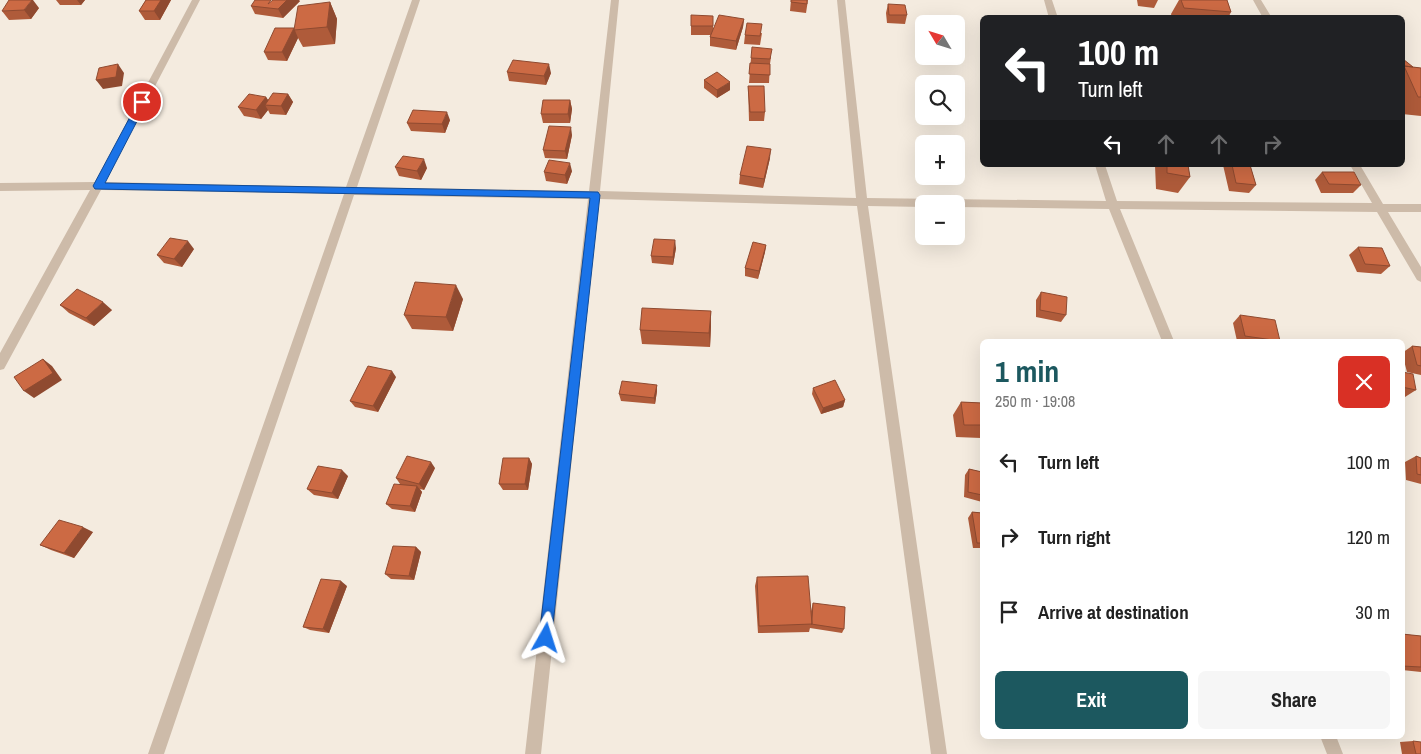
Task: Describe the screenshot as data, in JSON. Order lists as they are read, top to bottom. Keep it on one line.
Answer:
{"north":"top left","page":{"map_buttons":["+","−"],"turn":["100 m","Turn left"],"heading":["1 min","250 m · 19:08"],"list":[{"name":"Turn left","value":"100 m"},{"name":"Turn right","value":"120 m"},{"name":"Arrive at destination","value":"30 m"}],"buttons":["Exit","Share"]}}
